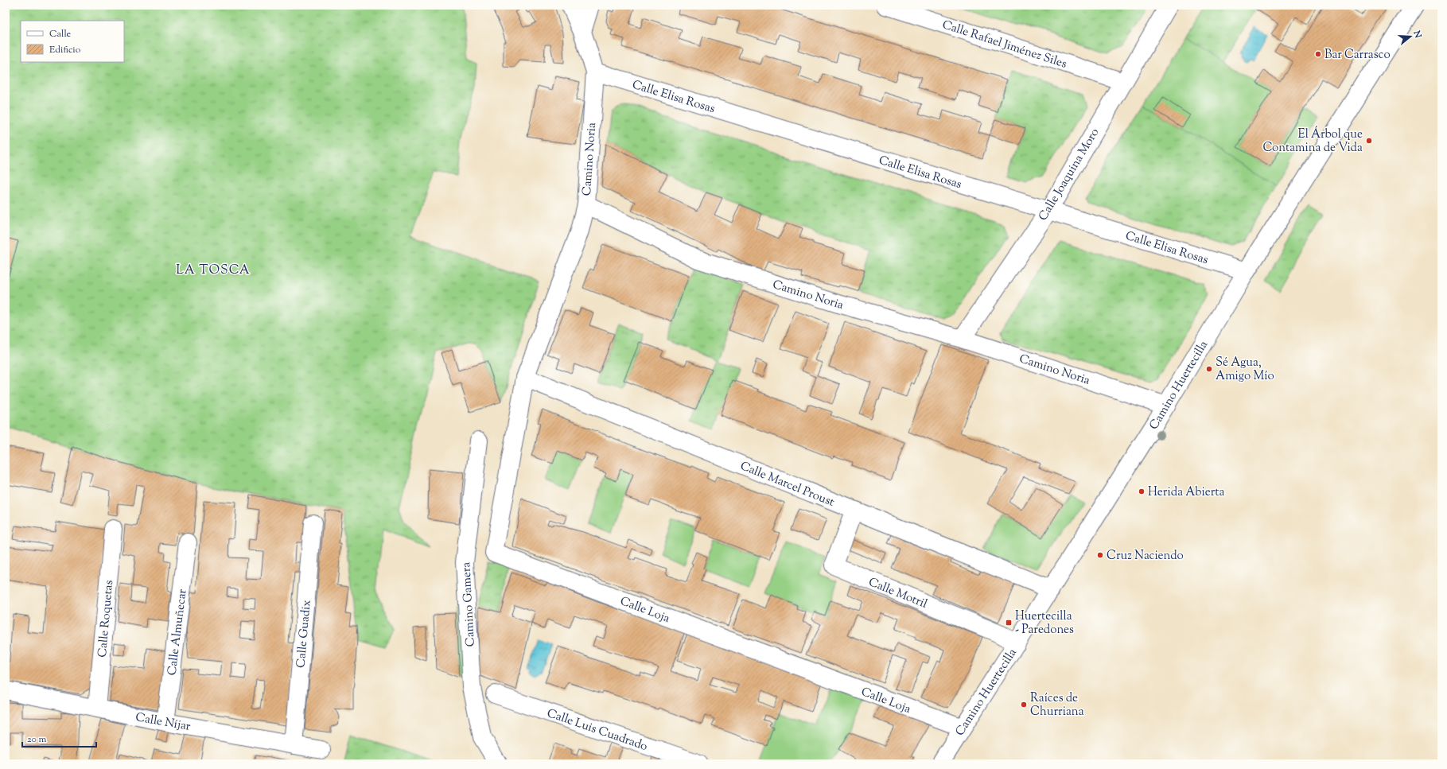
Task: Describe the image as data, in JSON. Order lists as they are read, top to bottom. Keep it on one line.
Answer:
{"streets":{"street":["Calle Rafael Jiménez Siles","Calle Elisa Rosas","Camino Noria","Calle Joaquina Moro","Camino Huertecilla","Calle Marcel Proust","Calle Motril","Camino Gamera","Calle Loja","Calle Roquetas","Calle Almuñecar","Calle Guadix","Calle Níjar","Calle Luis Cuadrado"]},"crossings":[["Calle Rafael Jiménez Siles","Calle Joaquina Moro"],["Calle Elisa Rosas","Camino Noria"],["Calle Elisa Rosas","Calle Joaquina Moro"],["Calle Elisa Rosas","Camino Huertecilla"],["Camino Noria","Calle Joaquina Moro"],["Camino Noria","Camino Huertecilla"],["Camino Huertecilla","Calle Marcel Proust"],["Camino Huertecilla","Calle Motril"],["Camino Huertecilla","Calle Loja"],["Calle Marcel Proust","Calle Motril"],["Calle Marcel Proust","Calle Loja"],["Calle Roquetas","Calle Níjar"],["Calle Almuñecar","Calle Níjar"],["Calle Guadix","Calle Níjar"]],"districts":["LA TOSCA"],"places":{"other":["Bar Carrasco","El Árbol que Contamina de Vida","Sé Agua, Amigo Mío","Herida Abierta","Cruz Naciendo","Raíces de Churriana"],"transit":["Huertecilla - Paredones"]},"legend":["Calle","Edificio"],"scale_bar":"20 m","north":"right"}
